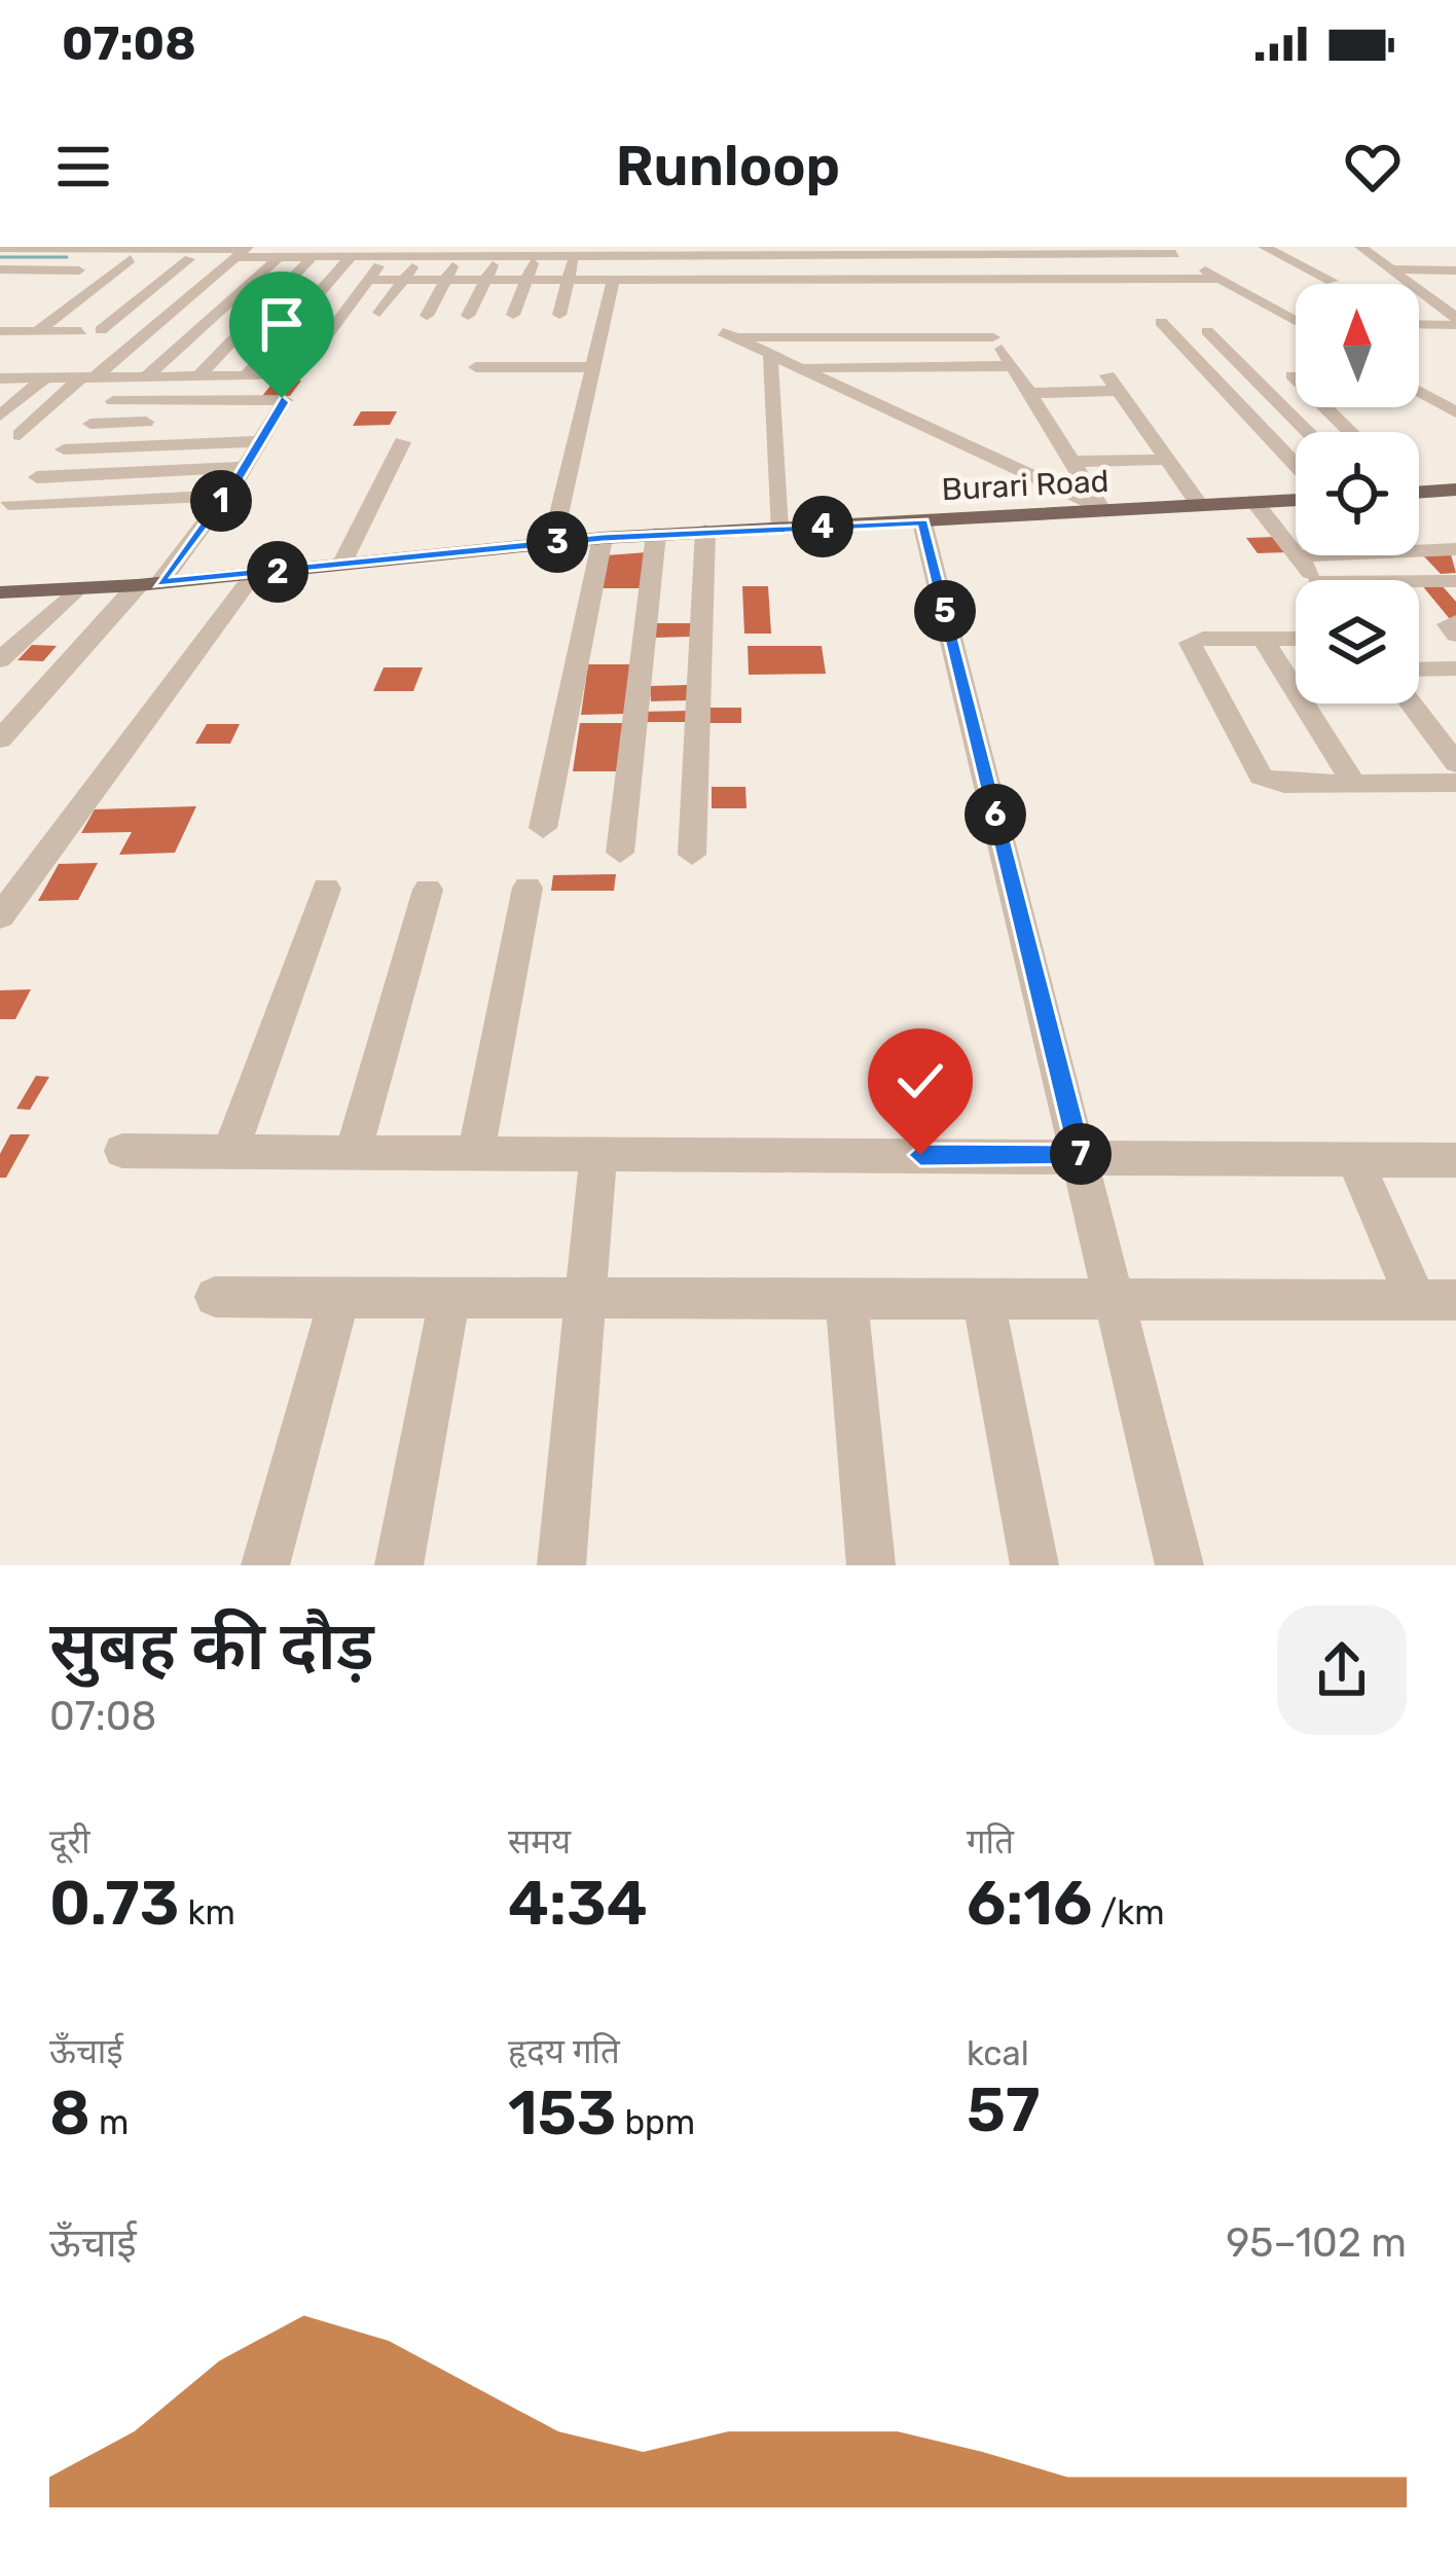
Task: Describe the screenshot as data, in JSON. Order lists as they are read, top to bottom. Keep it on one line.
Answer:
{"streets":{"main road":["Burari Road"]},"north":"top","page":{"status":"07:08","header":"Runloop","pins":["1","4","3","2","5","6","7"],"heading":["सुबह की दौड़","07:08"],"stats":[["दूरी","0.73 km"],["समय","4:34"],["गति","6:16 /km"],["ऊँचाई","8 m"],["हृदय गति","153 bpm"],["kcal","57"]],"chart":["ऊँचाई","95–102 m"]}}
